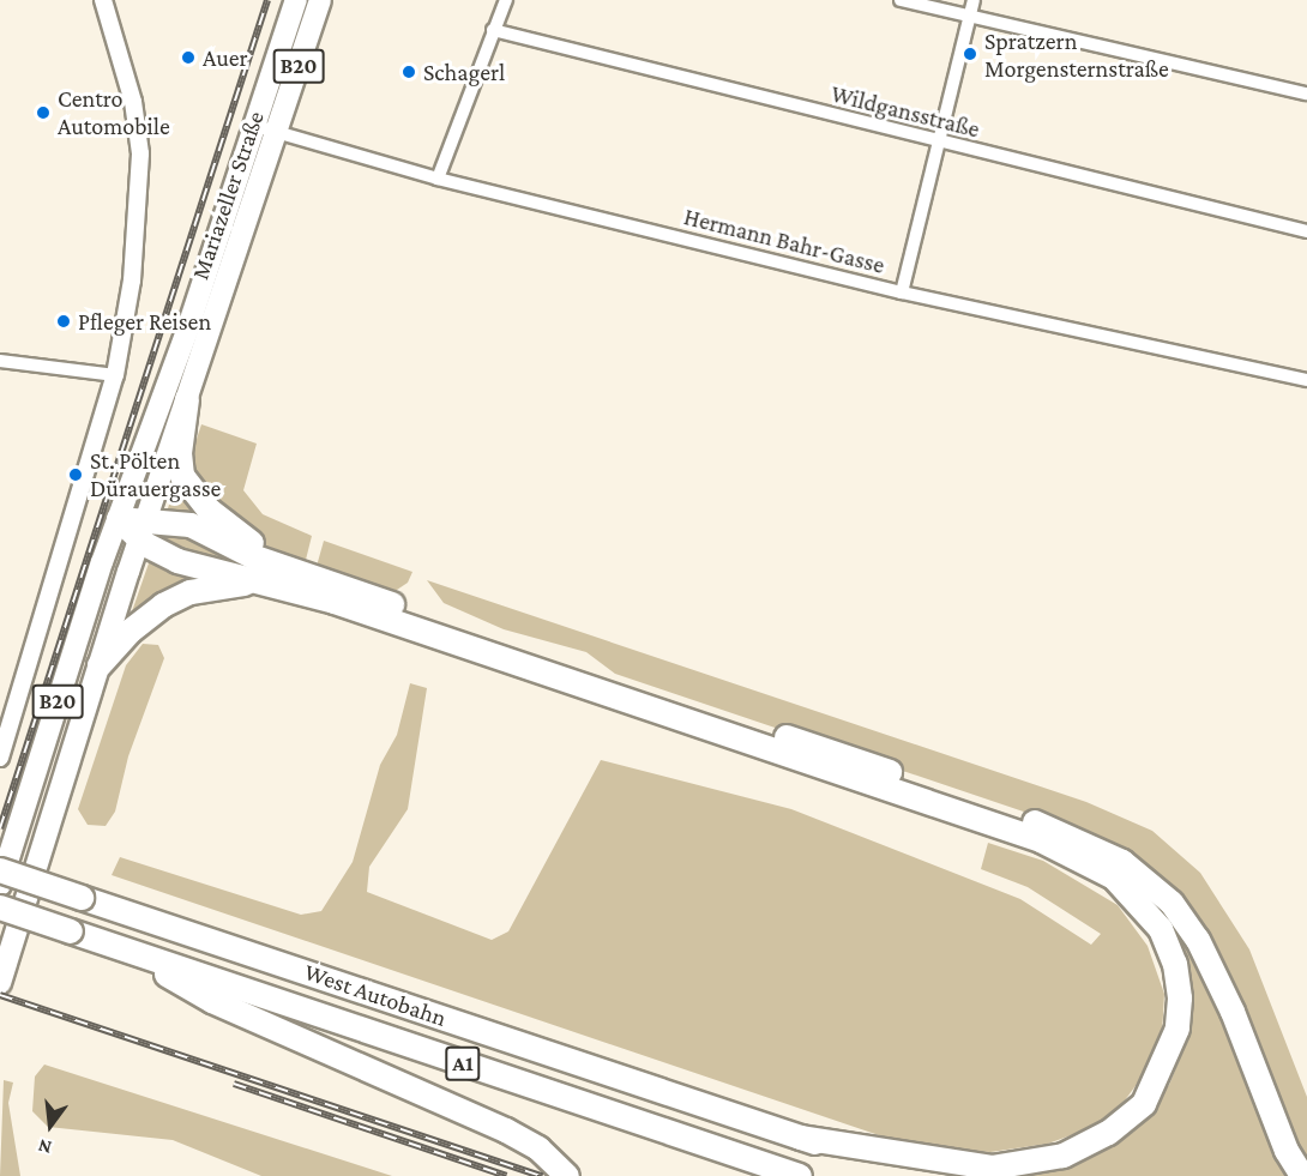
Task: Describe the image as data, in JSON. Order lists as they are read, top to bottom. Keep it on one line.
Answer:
{"streets":{"highway":["West Autobahn","A1"],"main road":["B20","Mariazeller Straße"],"street":["Wildgansstraße","Hermann Bahr-Gasse"]},"crossings":[["Mariazeller Straße","Hermann Bahr-Gasse"]],"places":["Spratzern Morgensternstraße","Auer","Schagerl","Centro Automobile","Pfleger Reisen","St. Pölten Dürauergasse"],"north":"bottom"}
